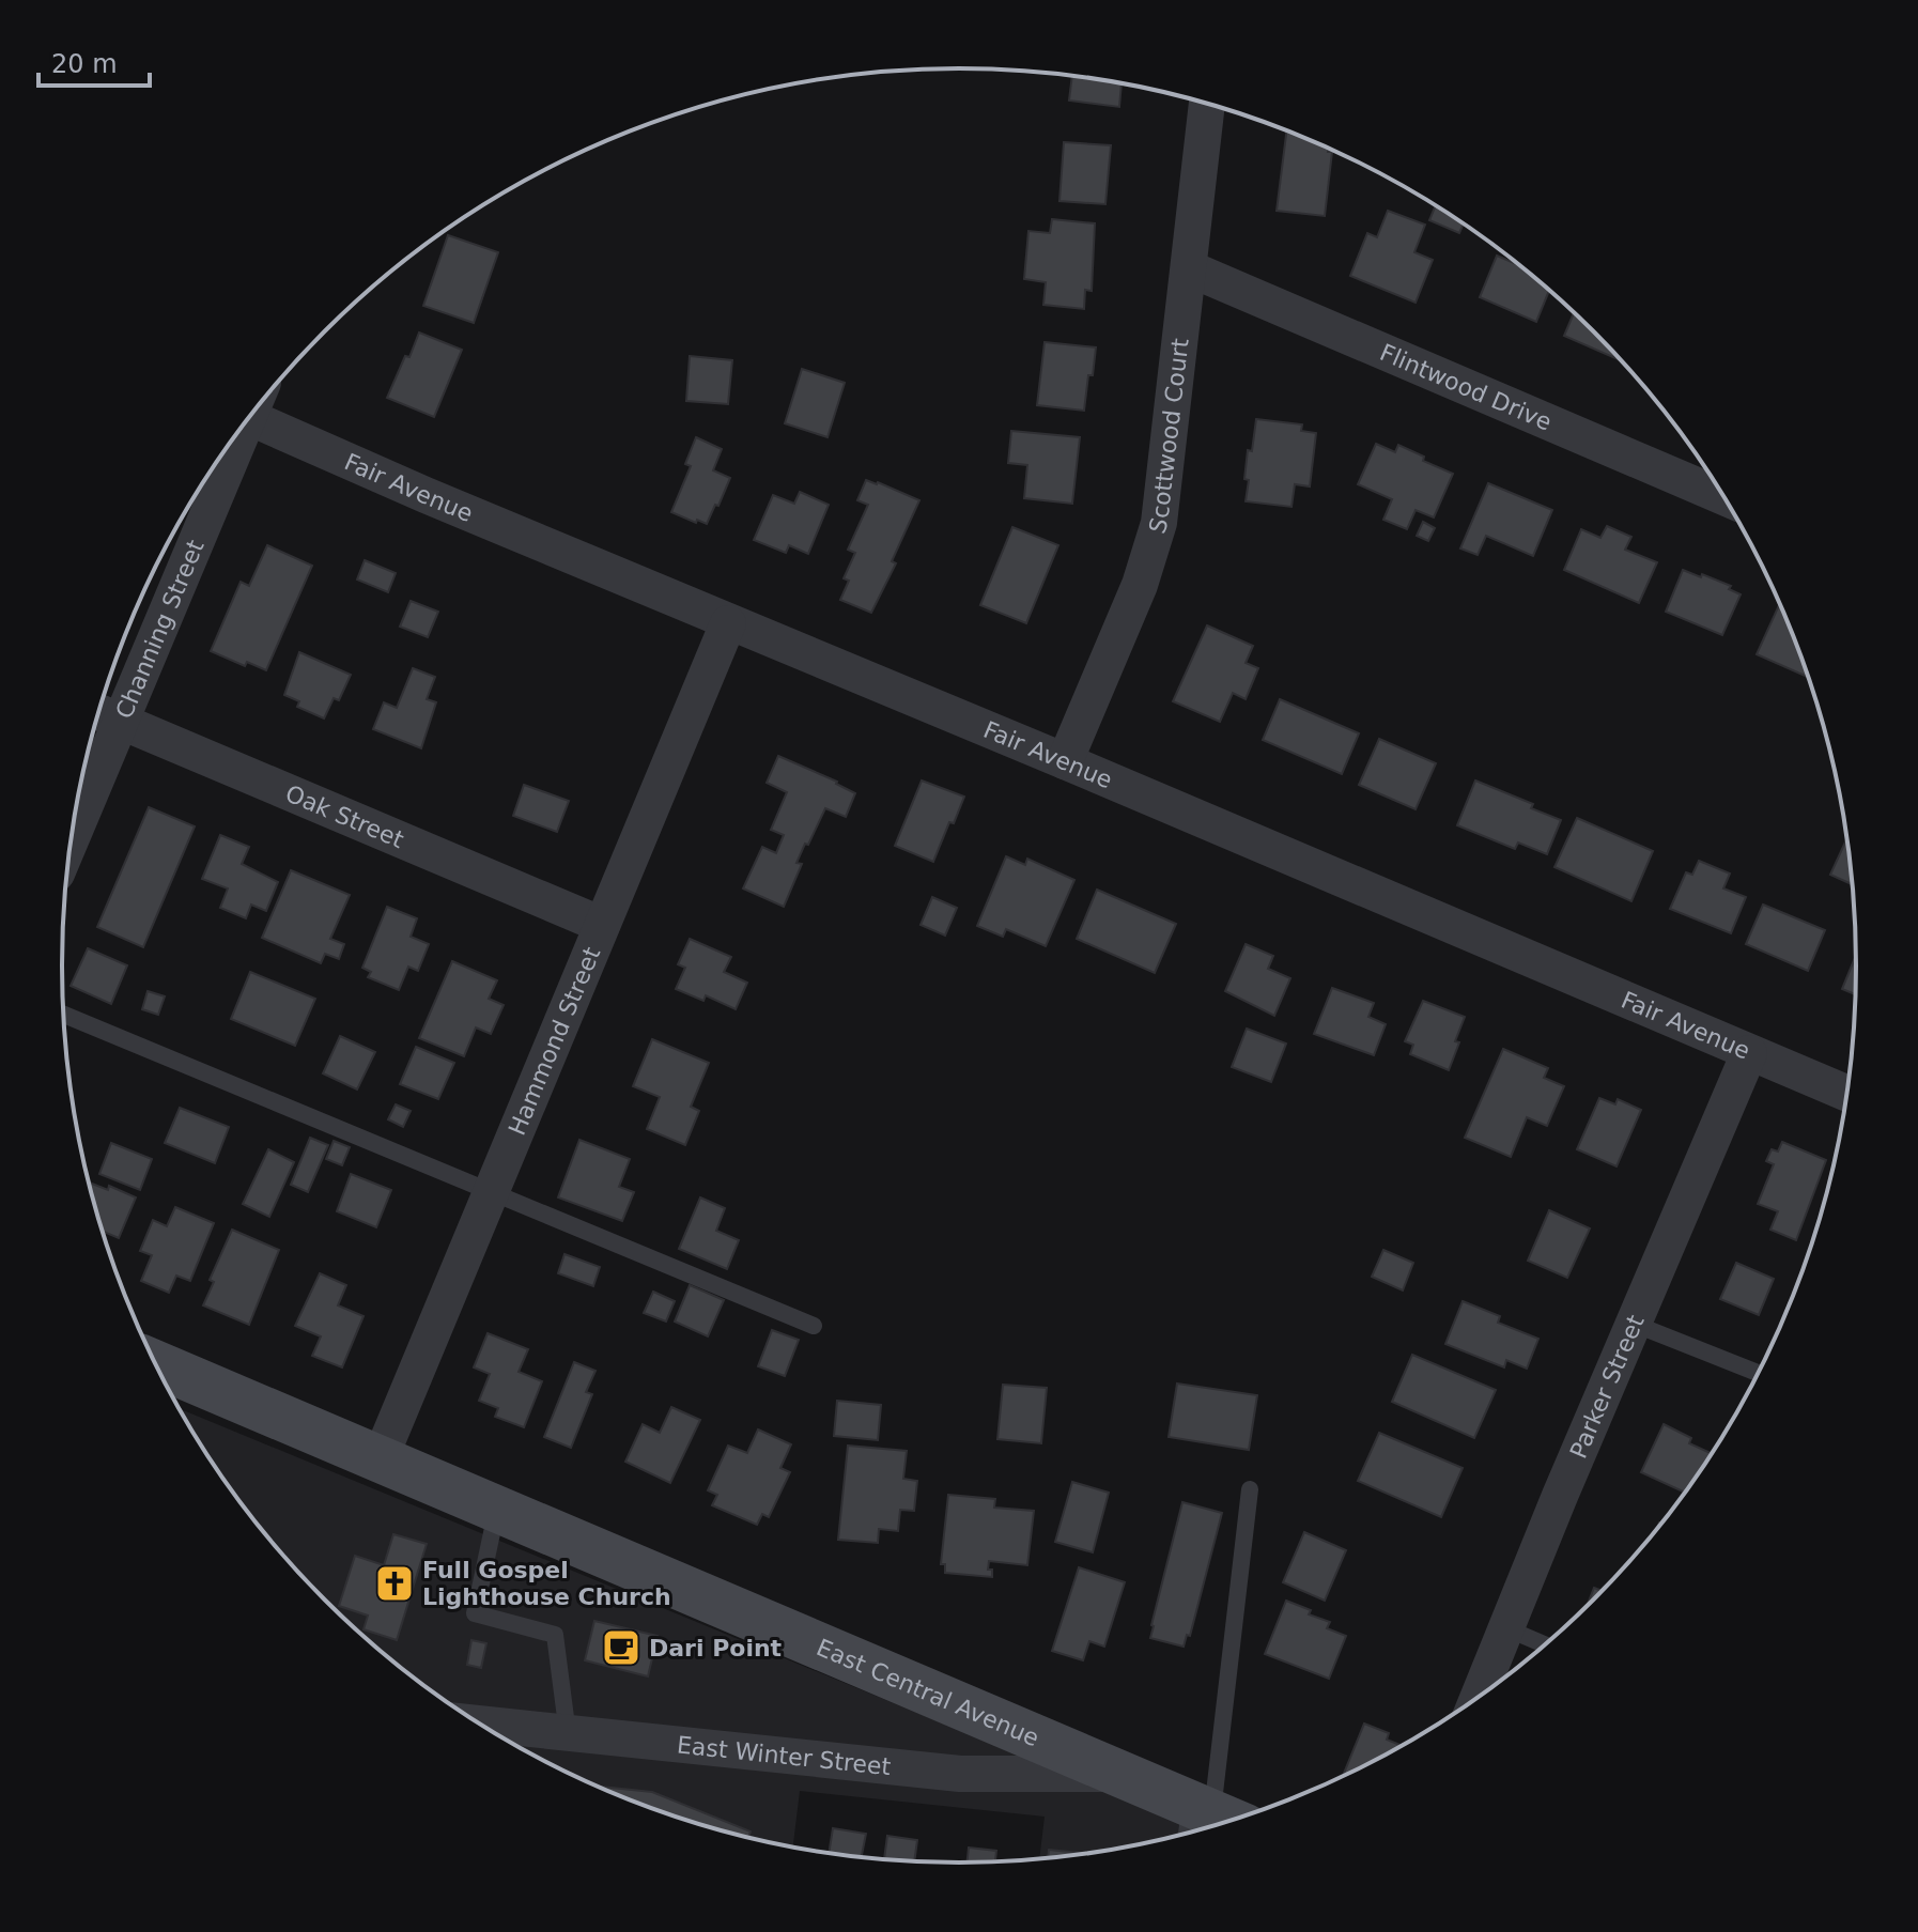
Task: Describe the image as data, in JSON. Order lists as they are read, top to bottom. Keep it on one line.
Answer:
{"streets":{"main road":["East Central Avenue"],"street":["Flintwood Drive","Scottwood Court","Fair Avenue","Channing Street","Oak Street","Hammond Street","Parker Street","East Winter Street"]},"crossings":[["Flintwood Drive","Scottwood Court"],["Scottwood Court","Fair Avenue"],["Fair Avenue","Hammond Street"],["Fair Avenue","Parker Street"],["Channing Street","Oak Street"],["Oak Street","Hammond Street"],["Hammond Street","East Central Avenue"],["East Central Avenue","East Winter Street"]],"places":{"church":["Full Gospel Lighthouse Church"],"cafe":["Dari Point"]},"scale_bar":"20 m"}
